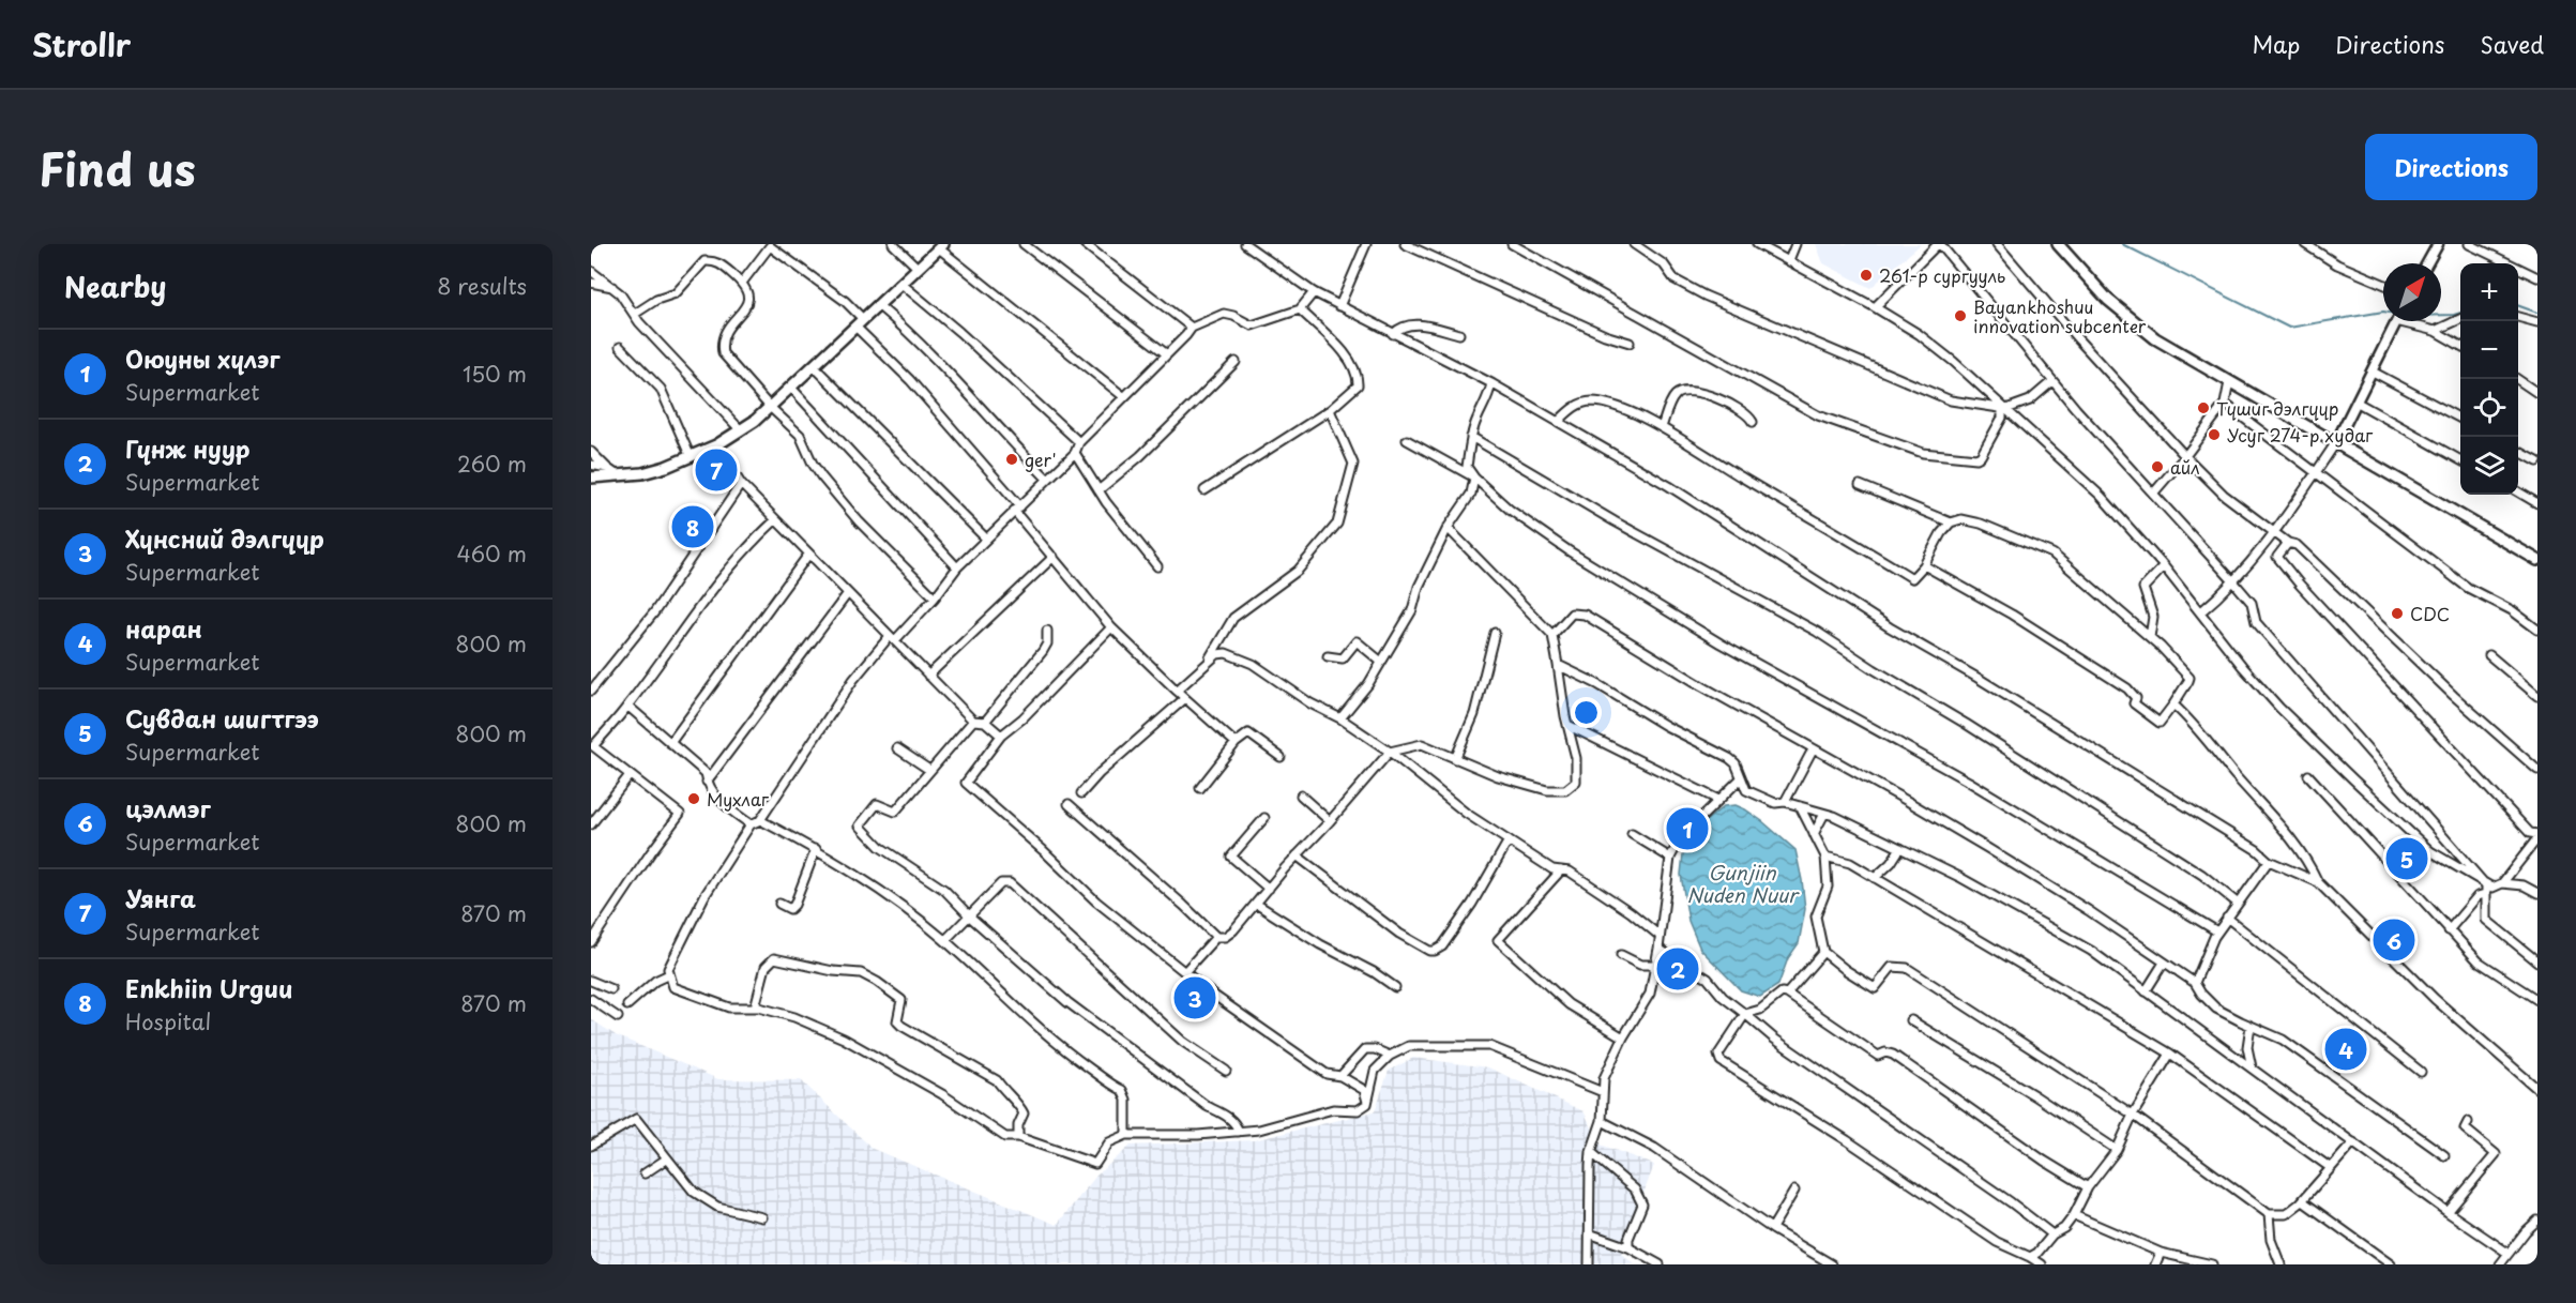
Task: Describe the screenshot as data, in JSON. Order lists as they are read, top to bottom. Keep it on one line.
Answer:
{"water":["Gunjiin Nuden Nuur"],"places":["261-р сургууль","Bayankhoshuu innovation subcenter","Түшиг дэлгүүр","Усуг 274-р худаг","ger'","айл","CDC","Мухлаг"],"north":"top right","page":{"header":"Strollr","nav":["Map","Directions","Saved"],"title":"Find us","buttons":"Directions","heading":["Nearby","8 results"],"map_buttons":["+","−"],"list":[{"mark":"1","name":"Оюуны хүлэг","note":"Supermarket","value":"150 m"},{"mark":"2","name":"Гүнж нуур","note":"Supermarket","value":"260 m"},{"mark":"3","name":"Хүнсний дэлгүүр","note":"Supermarket","value":"460 m"},{"mark":"4","name":"наран","note":"Supermarket","value":"800 m"},{"mark":"5","name":"Сувдан шигтгээ","note":"Supermarket","value":"800 m"},{"mark":"6","name":"цэлмэг","note":"Supermarket","value":"800 m"},{"mark":"7","name":"Уянга","note":"Supermarket","value":"870 m"},{"mark":"8","name":"Enkhiin Urguu","note":"Hospital","value":"870 m"}],"pins":["7","8","1","5","6","2","3","4"]}}
